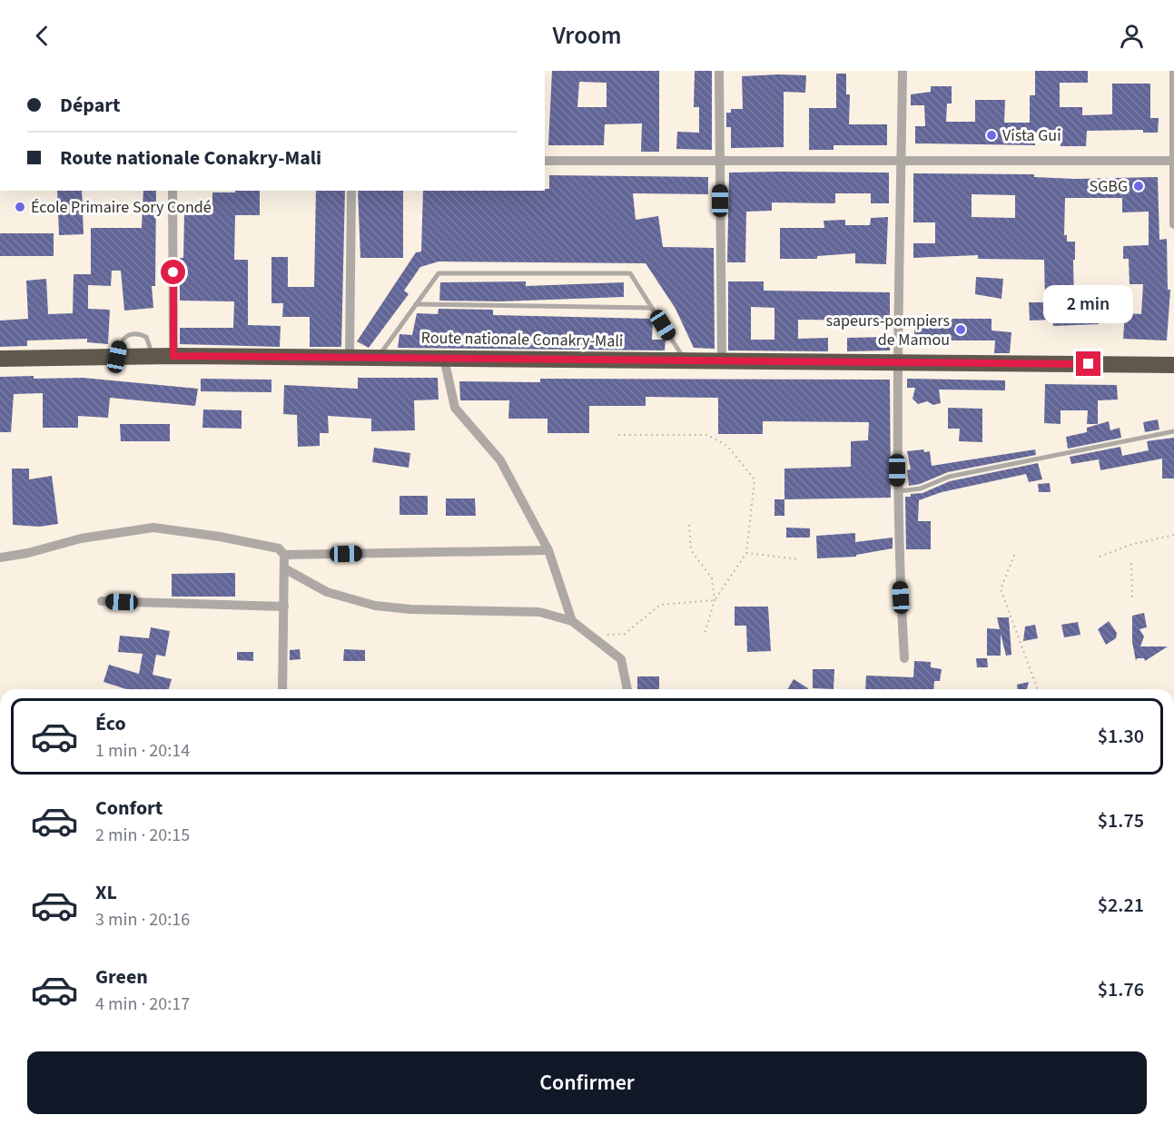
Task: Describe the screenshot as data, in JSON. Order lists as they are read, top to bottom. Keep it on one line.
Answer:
{"streets":{"highway":["Route nationale Conakry-Mali"]},"places":["Vista Gui","SGBG","École Primaire Sory Condé","sapeurs-pompiers de Mamou"],"page":{"header":"Vroom","banner":["Départ","Route nationale Conakry-Mali"],"bubble":"2 min","list":[{"name":"Éco","note":"1 min · 20:14","value":"$1.30"},{"name":"Confort","note":"2 min · 20:15","value":"$1.75"},{"name":"XL","note":"3 min · 20:16","value":"$2.21"},{"name":"Green","note":"4 min · 20:17","value":"$1.76"}],"buttons":"Confirmer"}}
